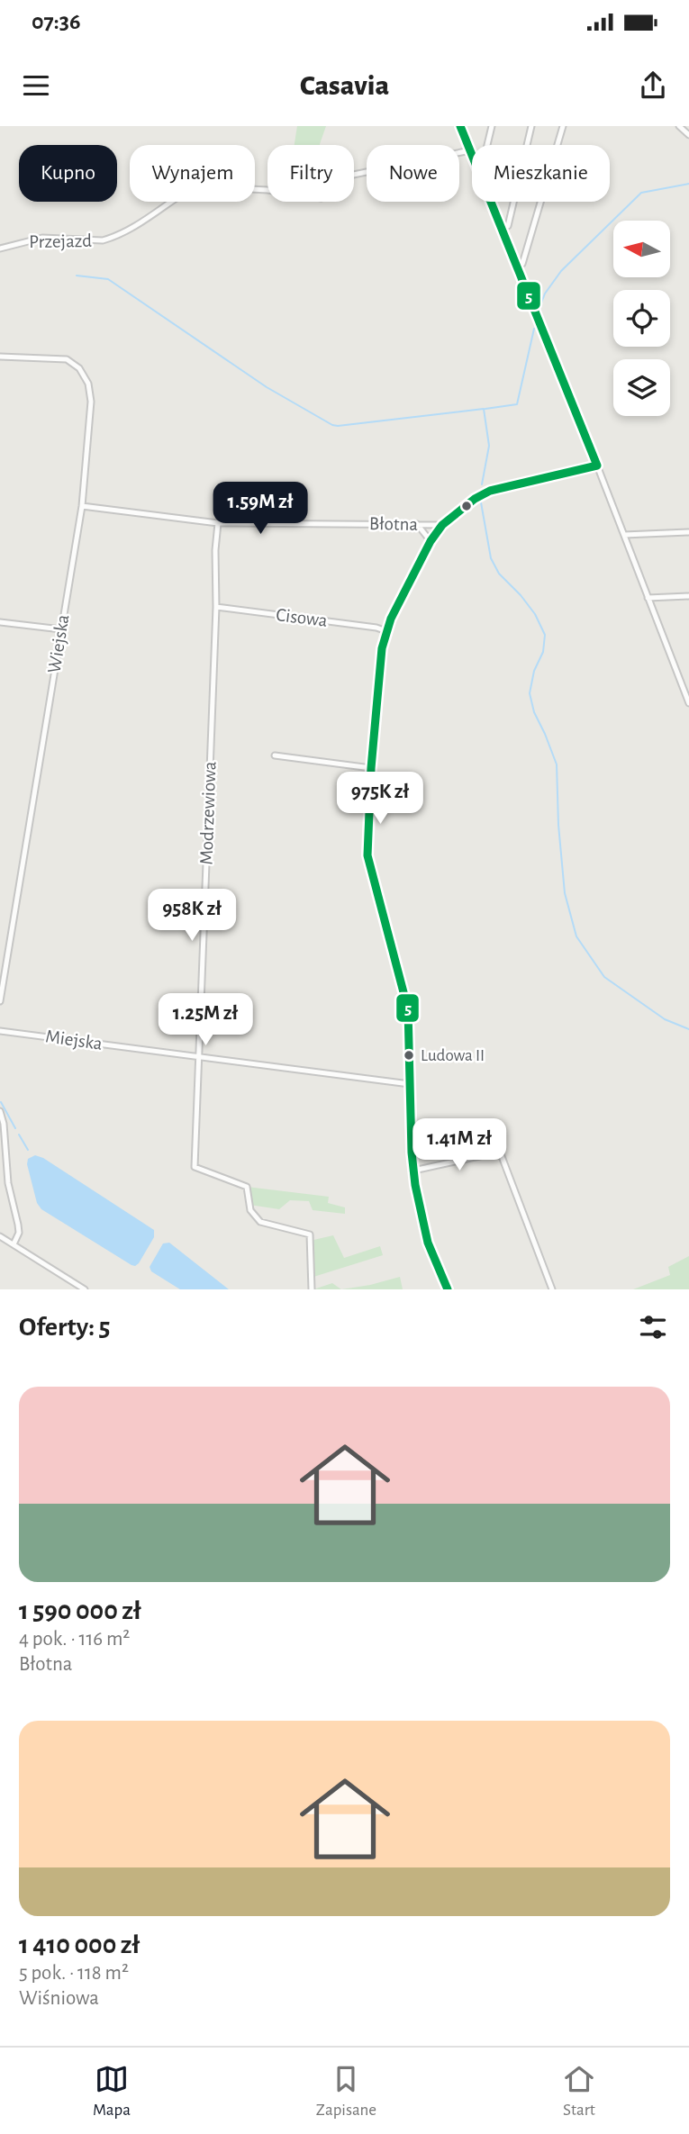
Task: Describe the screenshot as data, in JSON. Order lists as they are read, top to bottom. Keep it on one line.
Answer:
{"streets":{"street":["Przejazd","Błotna","Cisowa","Wiejska","Modrzewiowa","Miejska"]},"crossings":[["Błotna","Wiejska"],["Błotna","Modrzewiowa"],["Cisowa","Modrzewiowa"],["Modrzewiowa","Miejska"]],"places":["Ludowa II"],"lines":["transit line 5"],"north":"left","page":{"status":"07:36","header":"Casavia","chip":["Kupno","Wynajem","Filtry","Nowe","Mieszkanie"],"price":["1.59M zł","975K zł","958K zł","1.25M zł","1.41M zł"],"heading":"Oferty: 5","list":[{"name":"1 590 000 zł","note":"4 pok. · 116 m² · Błotna"},{"name":"1 410 000 zł","note":"5 pok. · 118 m² · Wiśniowa"}],"tabs":["Mapa","Zapisane","Start"]}}
